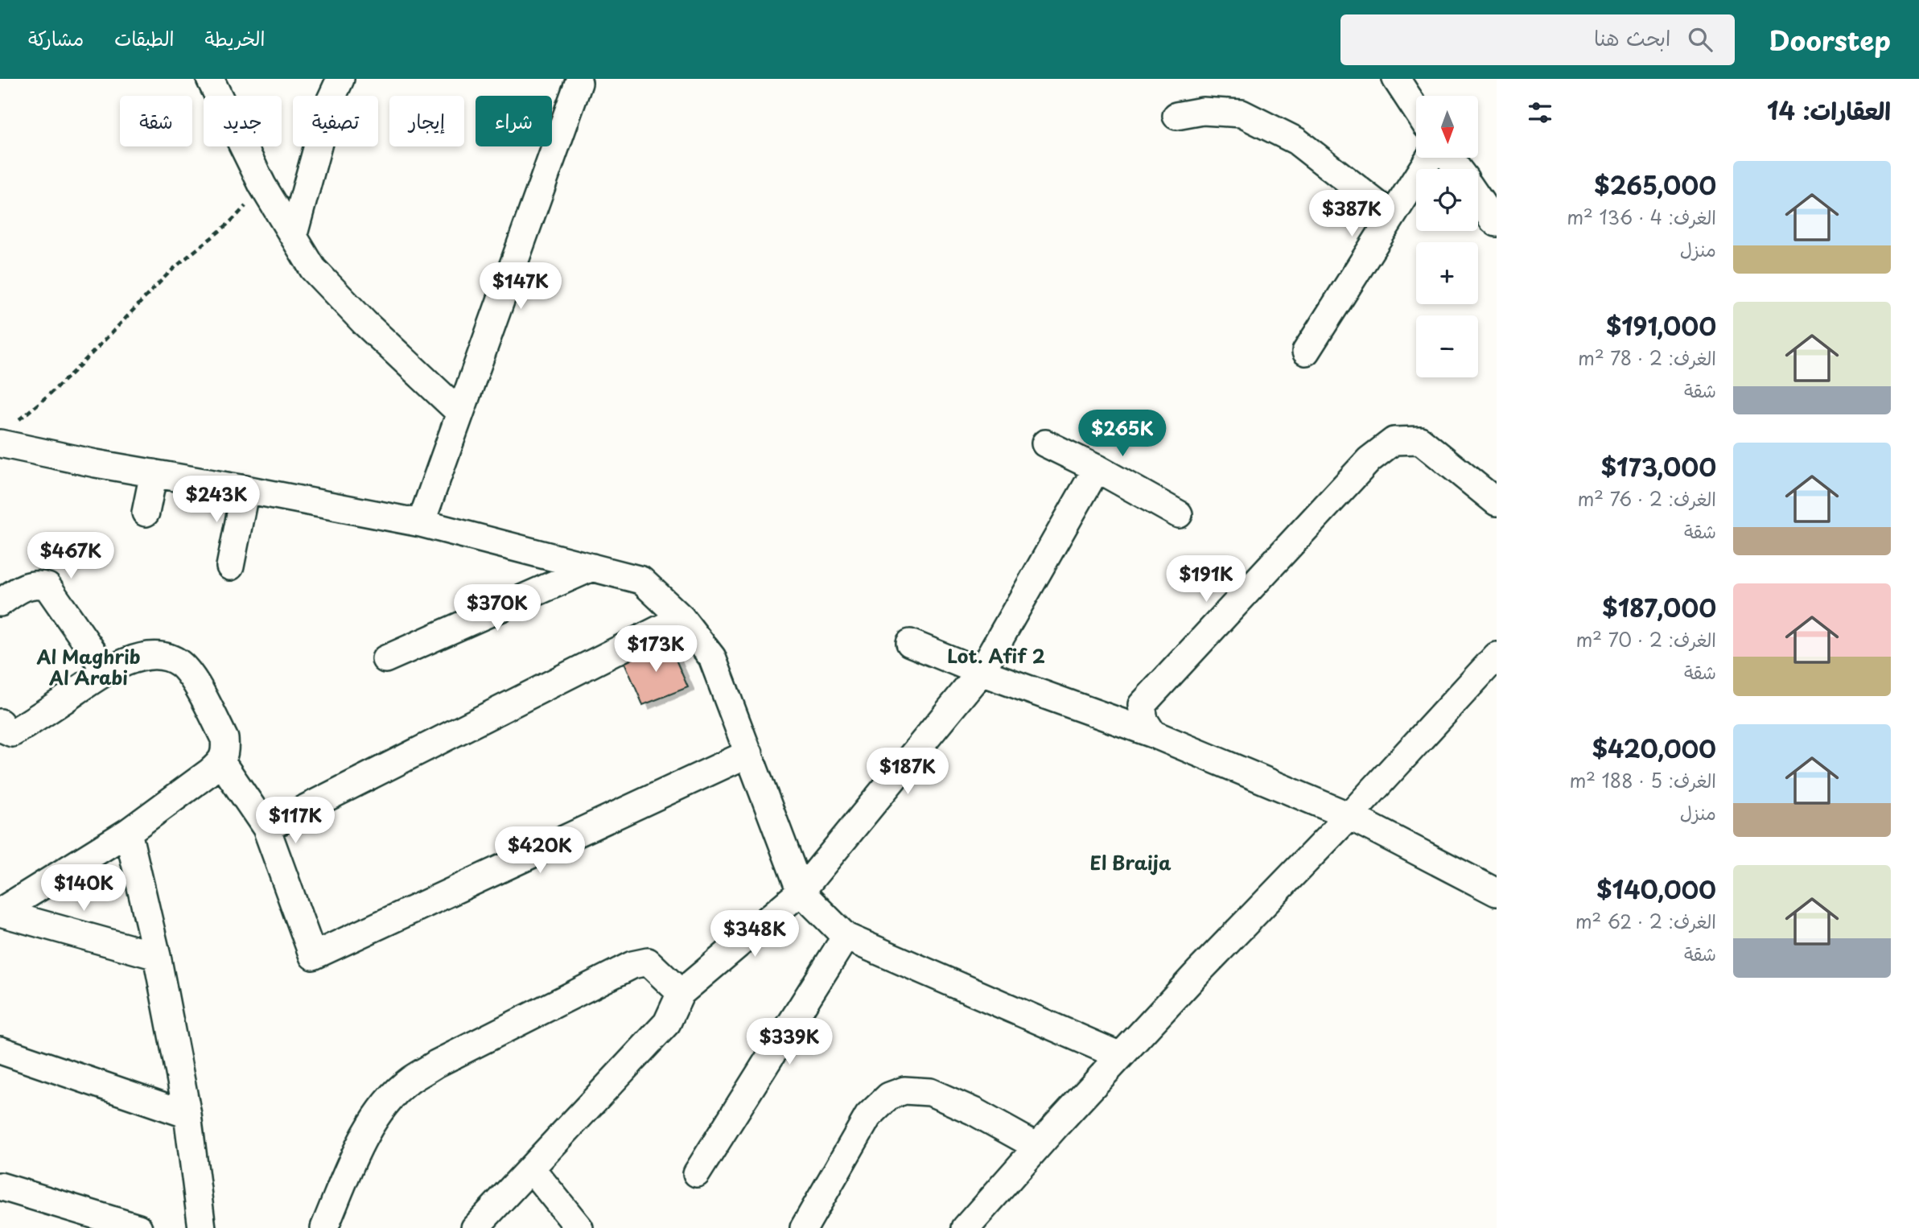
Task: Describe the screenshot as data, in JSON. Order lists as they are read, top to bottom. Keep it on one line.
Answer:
{"districts":["Lot. Afif 2","Al Maghrib Al Arabi","El Braija"],"north":"bottom","page":{"header":"Doorstep","search":"ابحث هنا","nav":["الخريطة","الطبقات","مشاركة"],"heading":"العقارات: 14","map_buttons":["+","−"],"chip":["شراء","إيجار","تصفية","جديد","شقة"],"list":[{"name":"$265,000","note":"الغرف: 4 · 136 m² · منزل"},{"name":"$191,000","note":"الغرف: 2 · 78 m² · شقة"},{"name":"$173,000","note":"الغرف: 2 · 76 m² · شقة"},{"name":"$187,000","note":"الغرف: 2 · 70 m² · شقة"},{"name":"$420,000","note":"الغرف: 5 · 188 m² · منزل"},{"name":"$140,000","note":"الغرف: 2 · 62 m² · شقة"}],"price":["$387K","$147K","$265K","$243K","$467K","$191K","$370K","$173K","$187K","$117K","$420K","$140K","$348K","$339K"]}}
